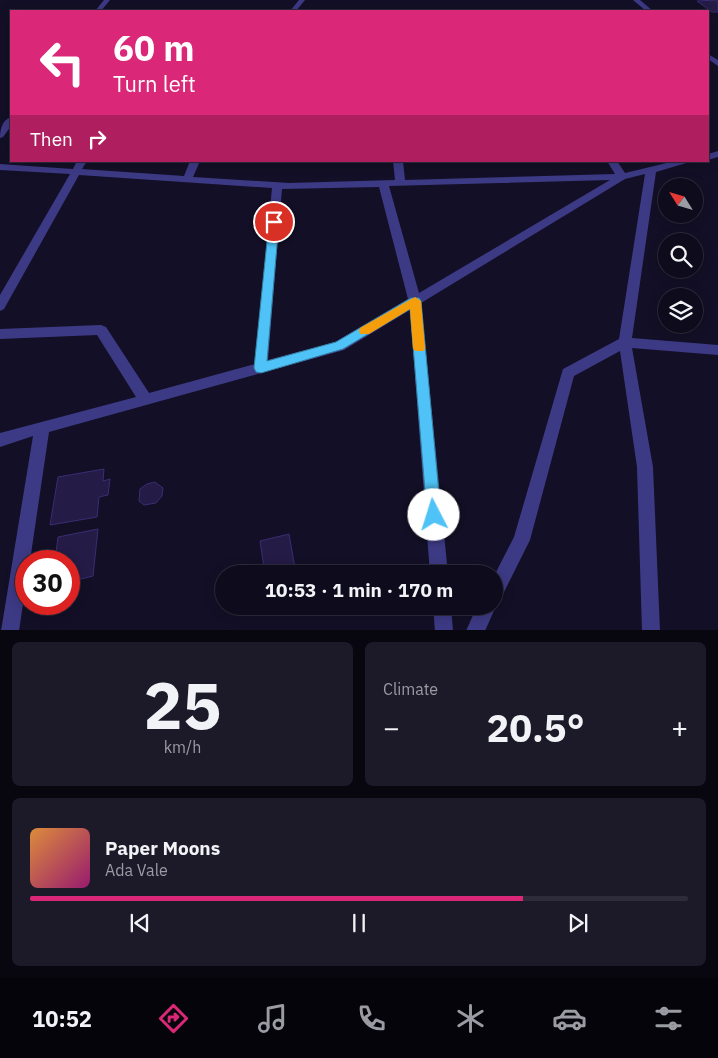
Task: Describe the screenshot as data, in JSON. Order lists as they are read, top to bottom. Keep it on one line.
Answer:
{"north":"top left","page":{"turn":["60 m","Turn left"],"then":"Then","limit":"30","trip":"10:53 · 1 min · 170 m","tile":[["25","km/h"],"Climate"],"heat":["−","20.5°","+"],"song":["Paper Moons","Ada Vale"],"tabs":"10:52"}}
